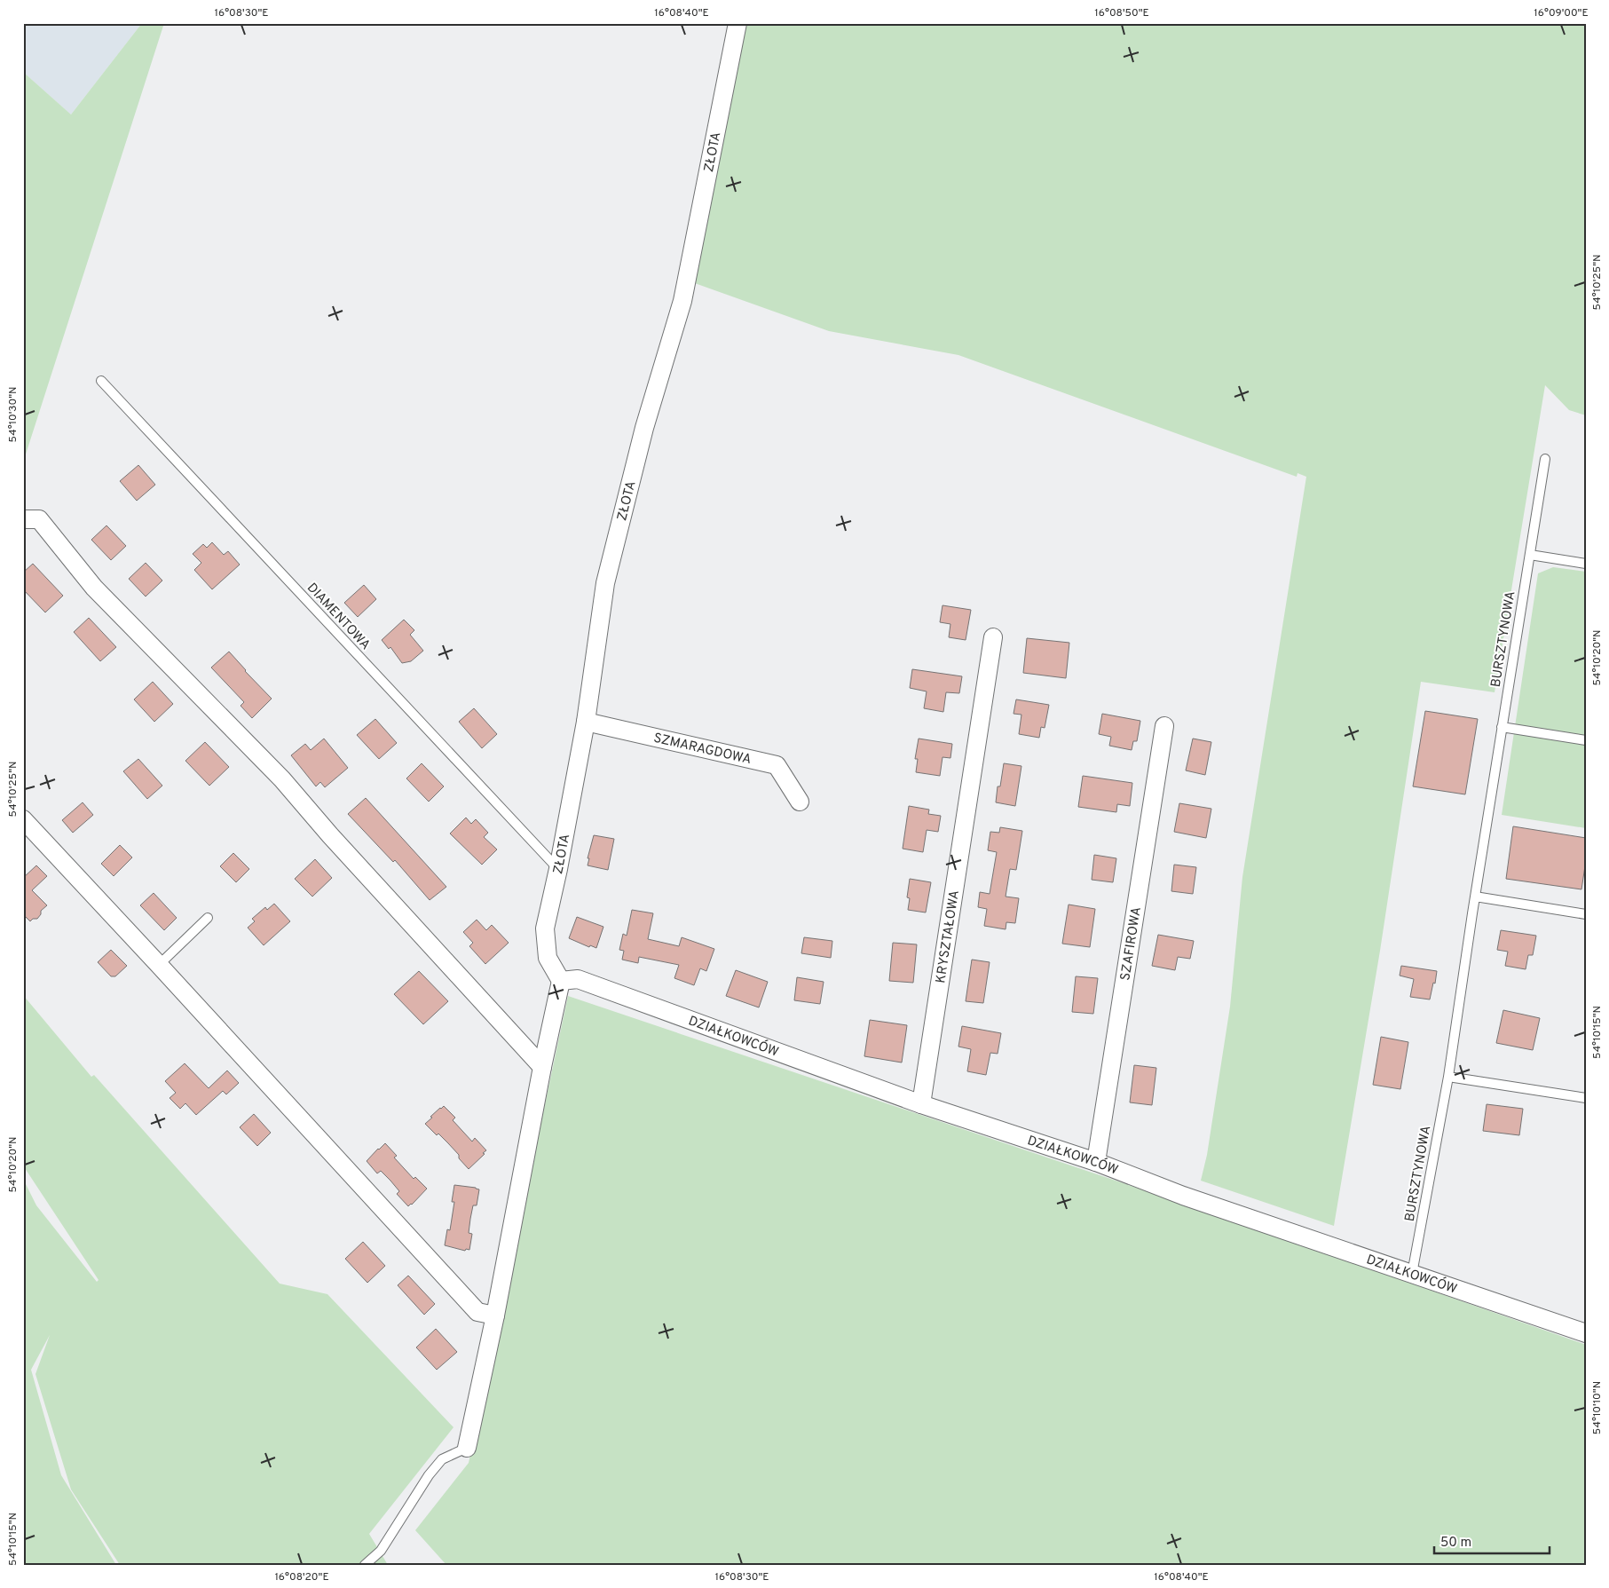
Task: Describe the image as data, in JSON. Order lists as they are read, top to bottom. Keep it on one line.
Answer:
{"streets":{"street":["ZŁOTA","SZMARAGDOWA","KRYSZTAŁOWA","SZAFIROWA","DZIAŁKOWCÓW"],"lane":["DIAMENTOWA","BURSZTYNOWA"]},"crossings":[["ZŁOTA","DIAMENTOWA"],["ZŁOTA","SZMARAGDOWA"],["ZŁOTA","DZIAŁKOWCÓW"],["BURSZTYNOWA","DZIAŁKOWCÓW"],["KRYSZTAŁOWA","DZIAŁKOWCÓW"],["SZAFIROWA","DZIAŁKOWCÓW"]],"scale_bar":"50 m","coordinates":["16°08'30\"E","16°08'40\"E","16°08'50\"E","16°09'00\"E","54°10'25\"N","54°10'30\"N","54°10'20\"N","54°10'15\"N","54°10'10\"N","16°08'20\"E"]}
